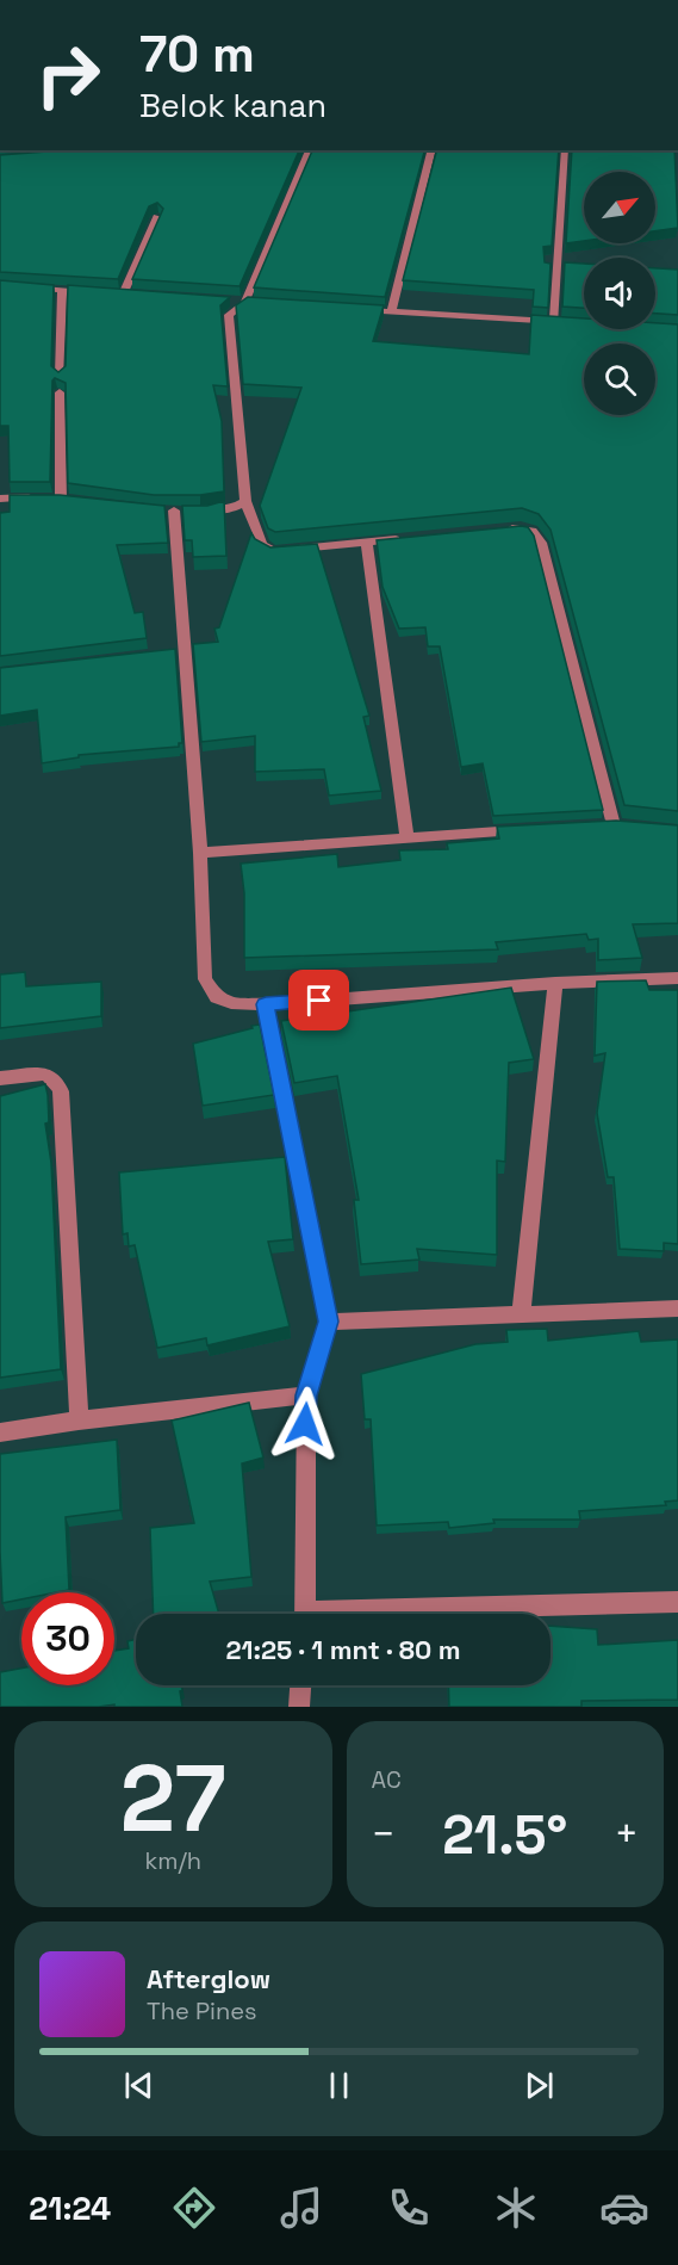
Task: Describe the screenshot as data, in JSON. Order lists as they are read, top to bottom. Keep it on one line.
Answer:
{"north":"top right","page":{"turn":["70 m","Belok kanan"],"limit":"30","trip":"21:25 · 1 mnt · 80 m","tile":[["27","km/h"],"AC"],"heat":["−","21.5°","+"],"song":["Afterglow","The Pines"],"tabs":"21:24"}}
